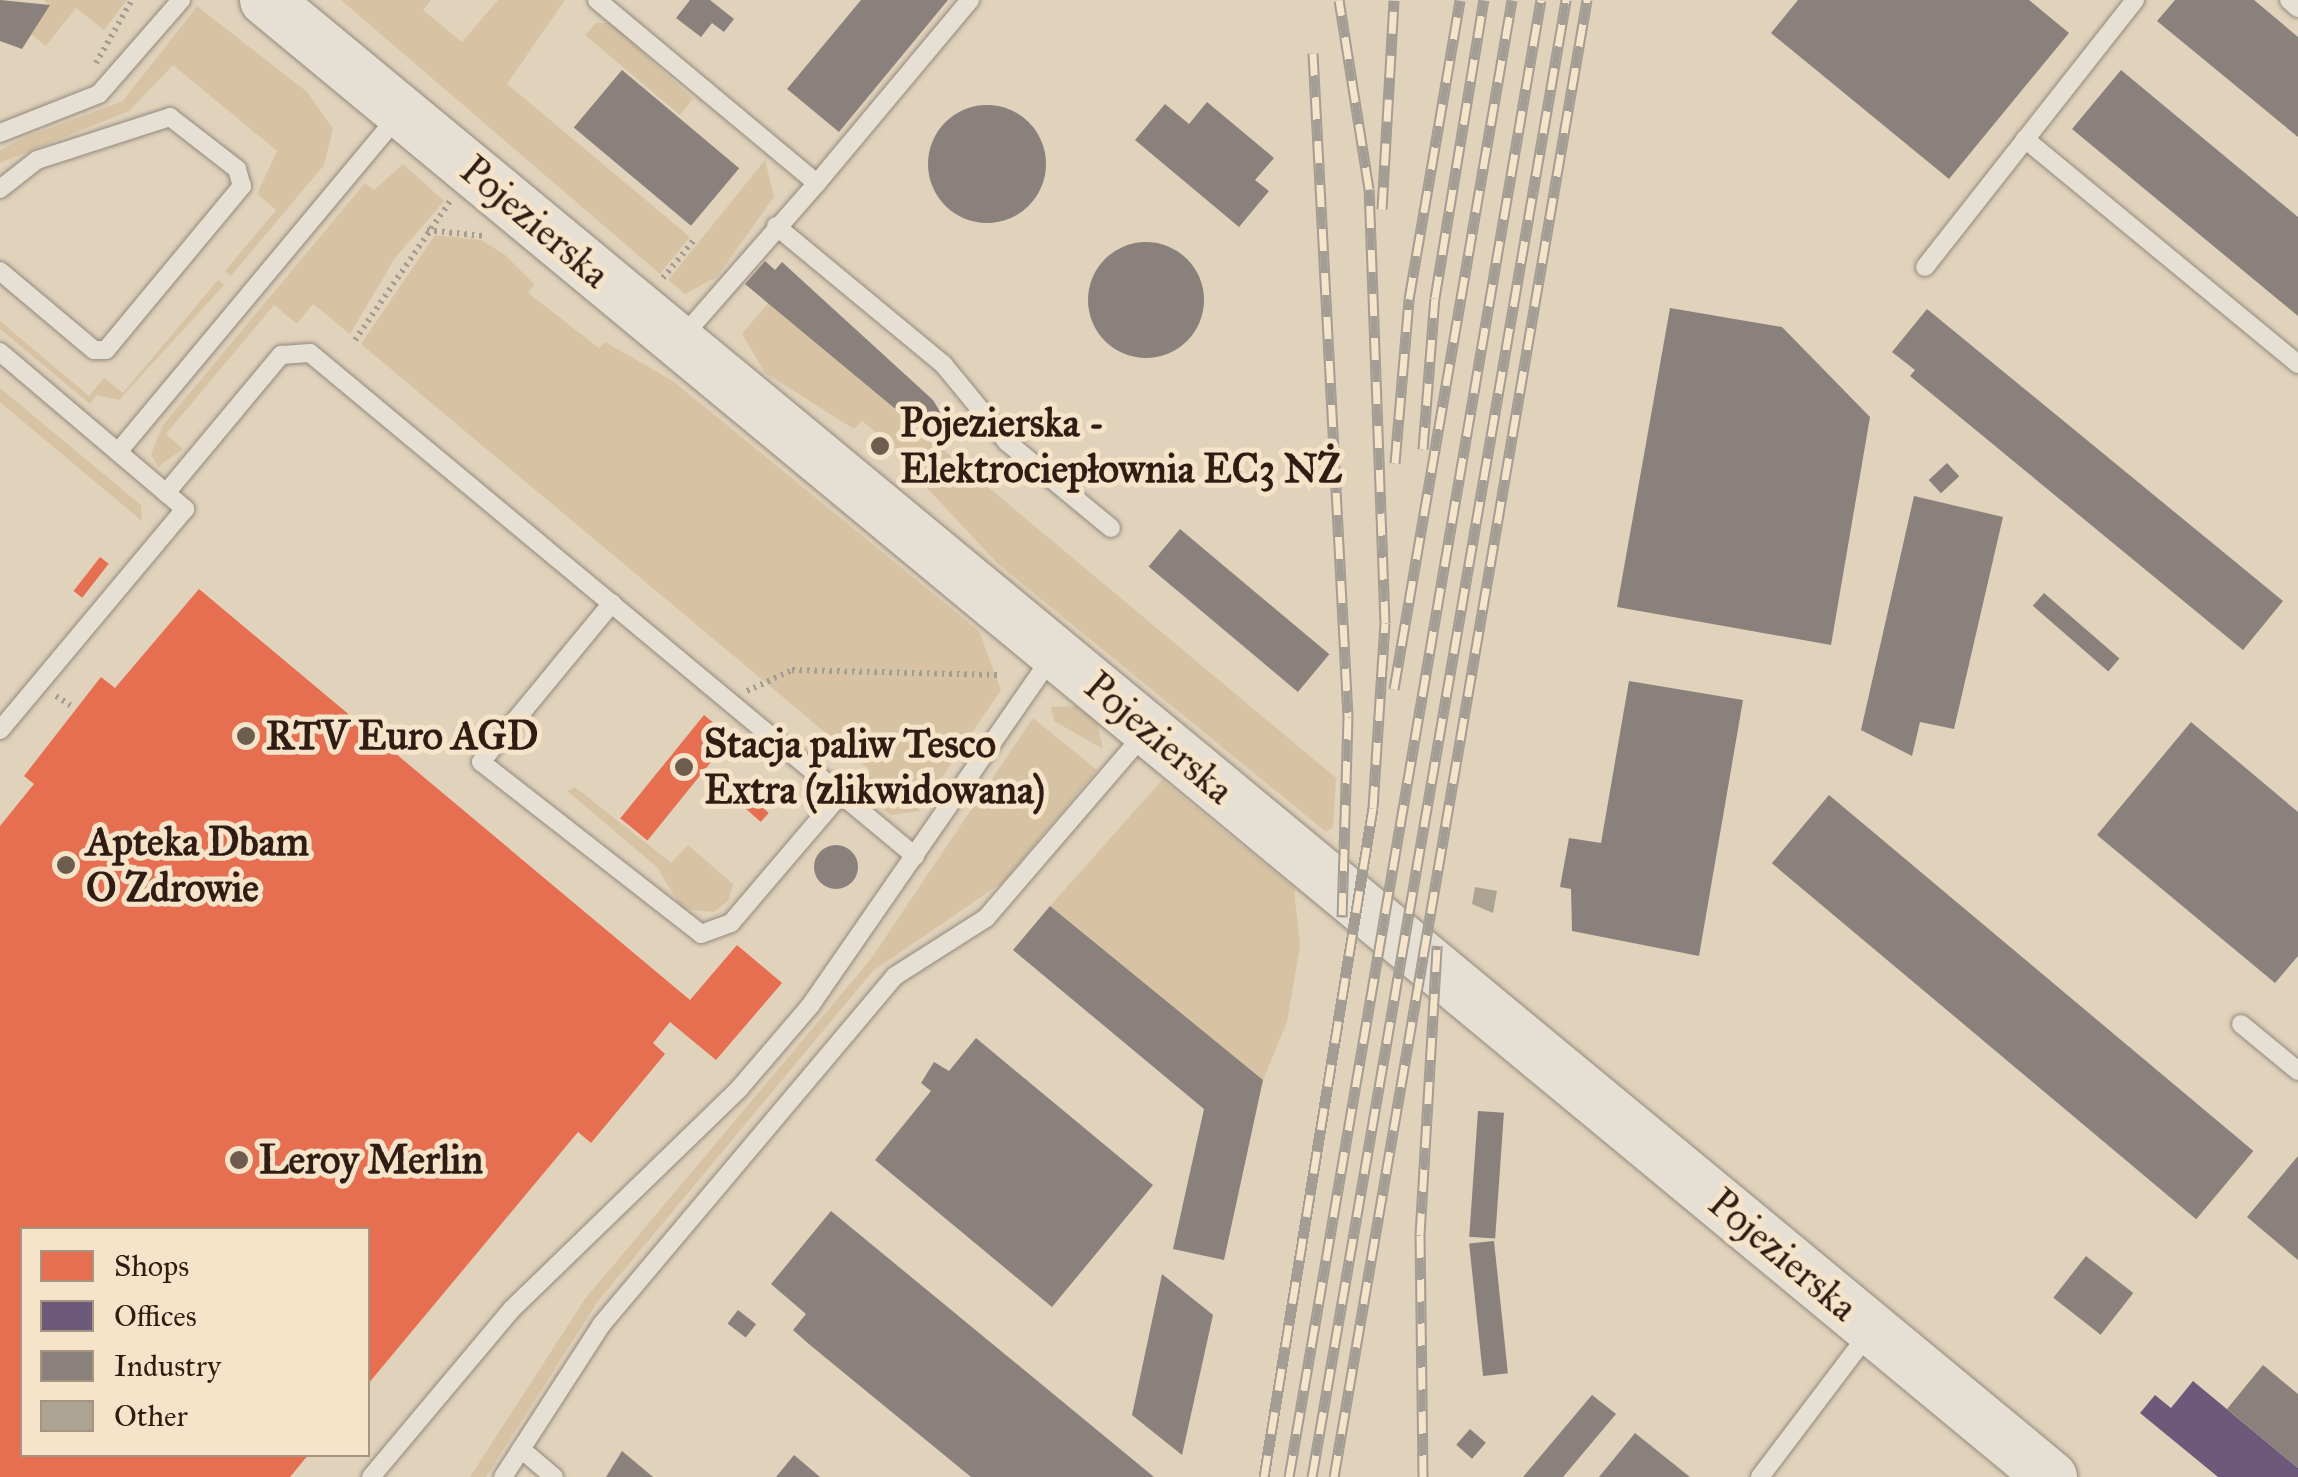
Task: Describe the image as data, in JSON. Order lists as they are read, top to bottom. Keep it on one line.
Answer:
{"streets":{"street":["Pojezierska"]},"places":["Pojezierska - Elektrociepłownia EC3 NŻ","RTV Euro AGD","Stacja paliw Tesco Extra (zlikwidowana)","Apteka Dbam O Zdrowie","Leroy Merlin"],"legend":["Shops","Offices","Industry","Other"]}
